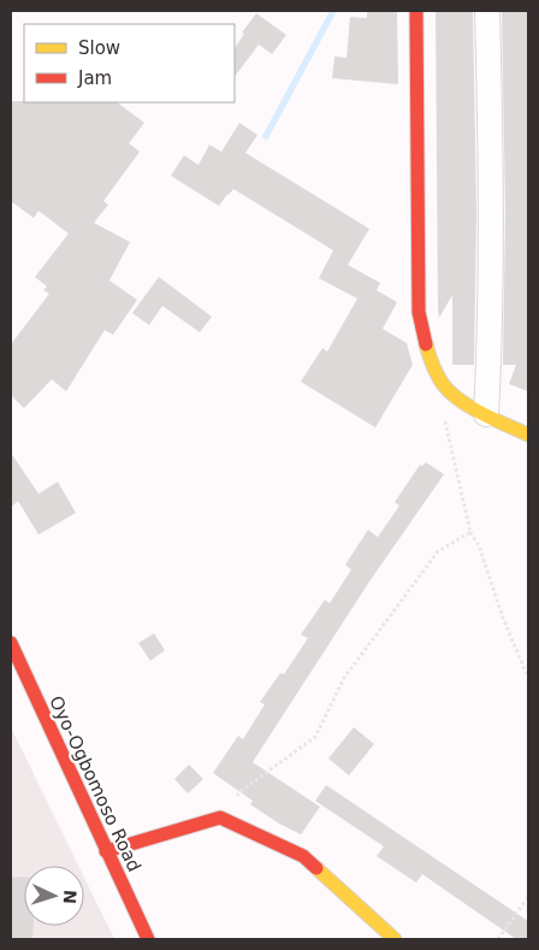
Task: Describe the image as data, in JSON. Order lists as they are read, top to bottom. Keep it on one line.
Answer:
{"streets":{"main road":["Oyo-Ogbomoso Road"]},"legend":["Slow","Jam"],"north":"right"}
